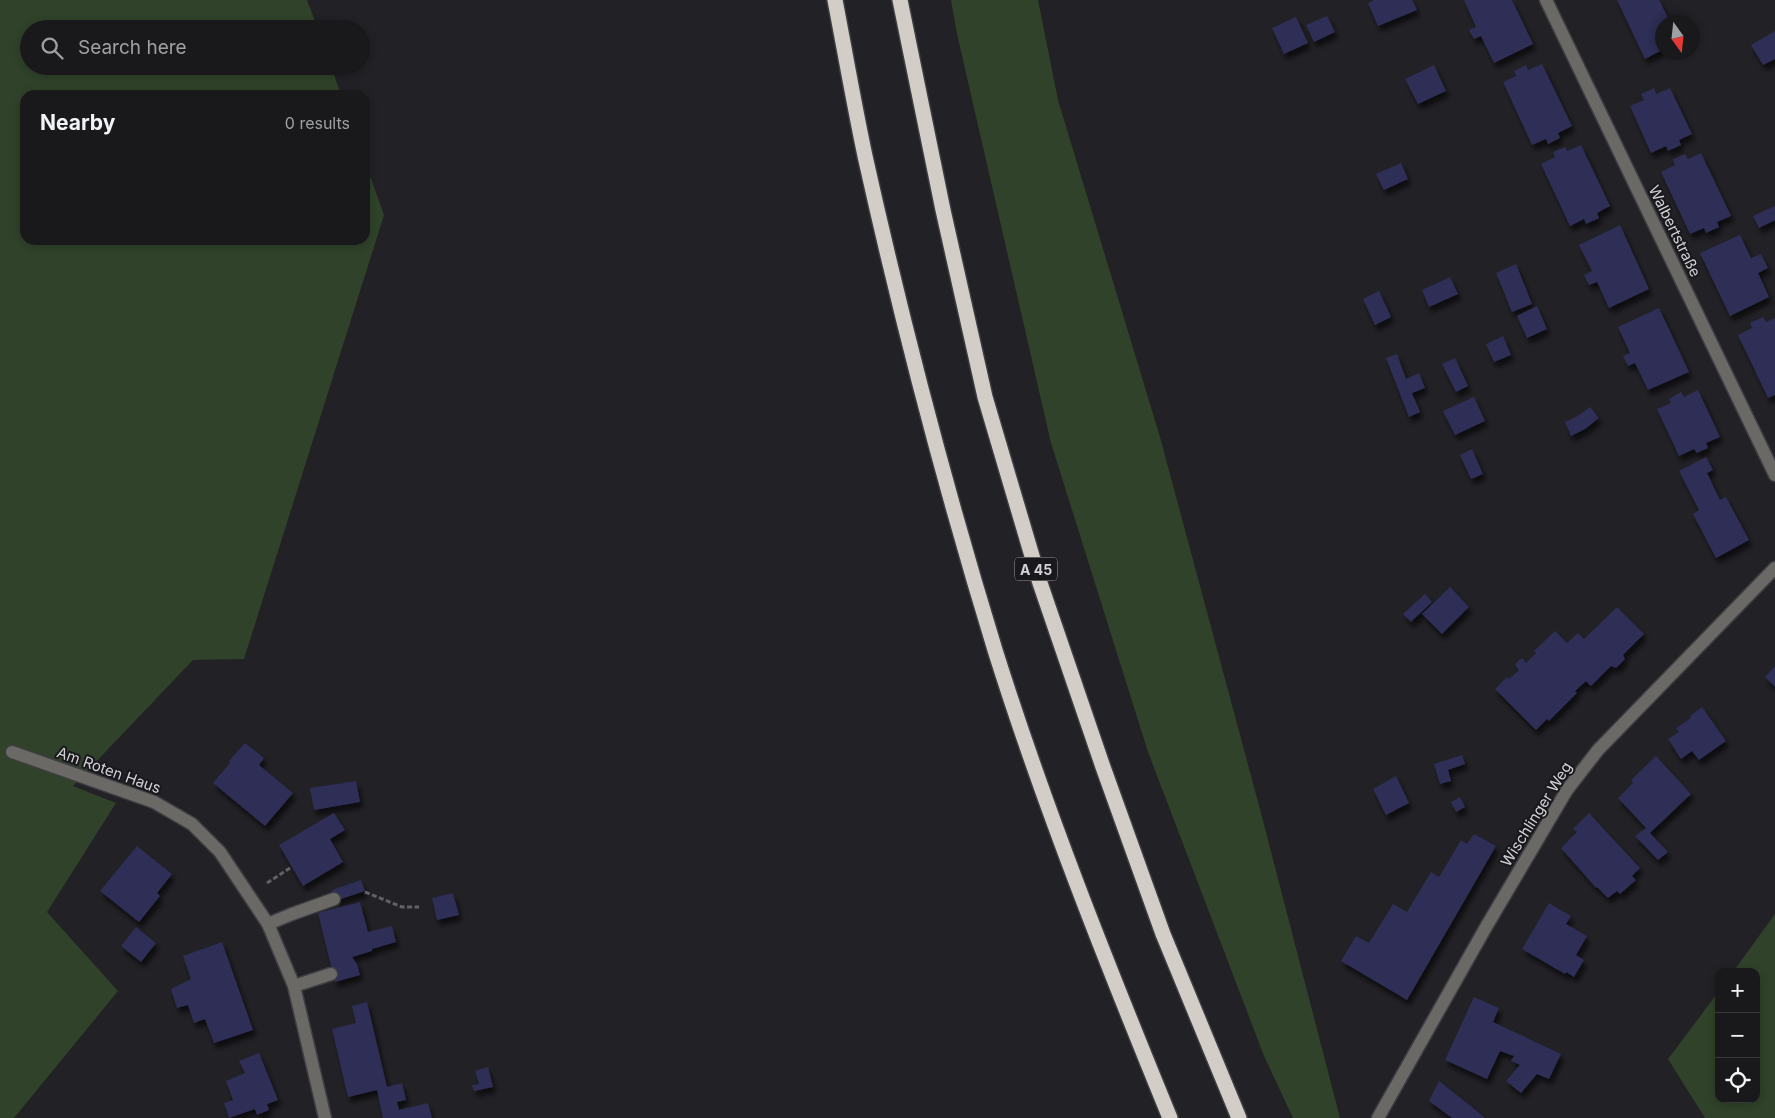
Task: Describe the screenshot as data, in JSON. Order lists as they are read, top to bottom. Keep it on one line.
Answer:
{"streets":{"highway":["A 45"],"street":["Walbertstraße","Am Roten Haus","Wischlinger Weg"]},"north":"bottom","page":{"search":"Search here","heading":["Nearby","0 results"],"map_buttons":["+","−"]}}
